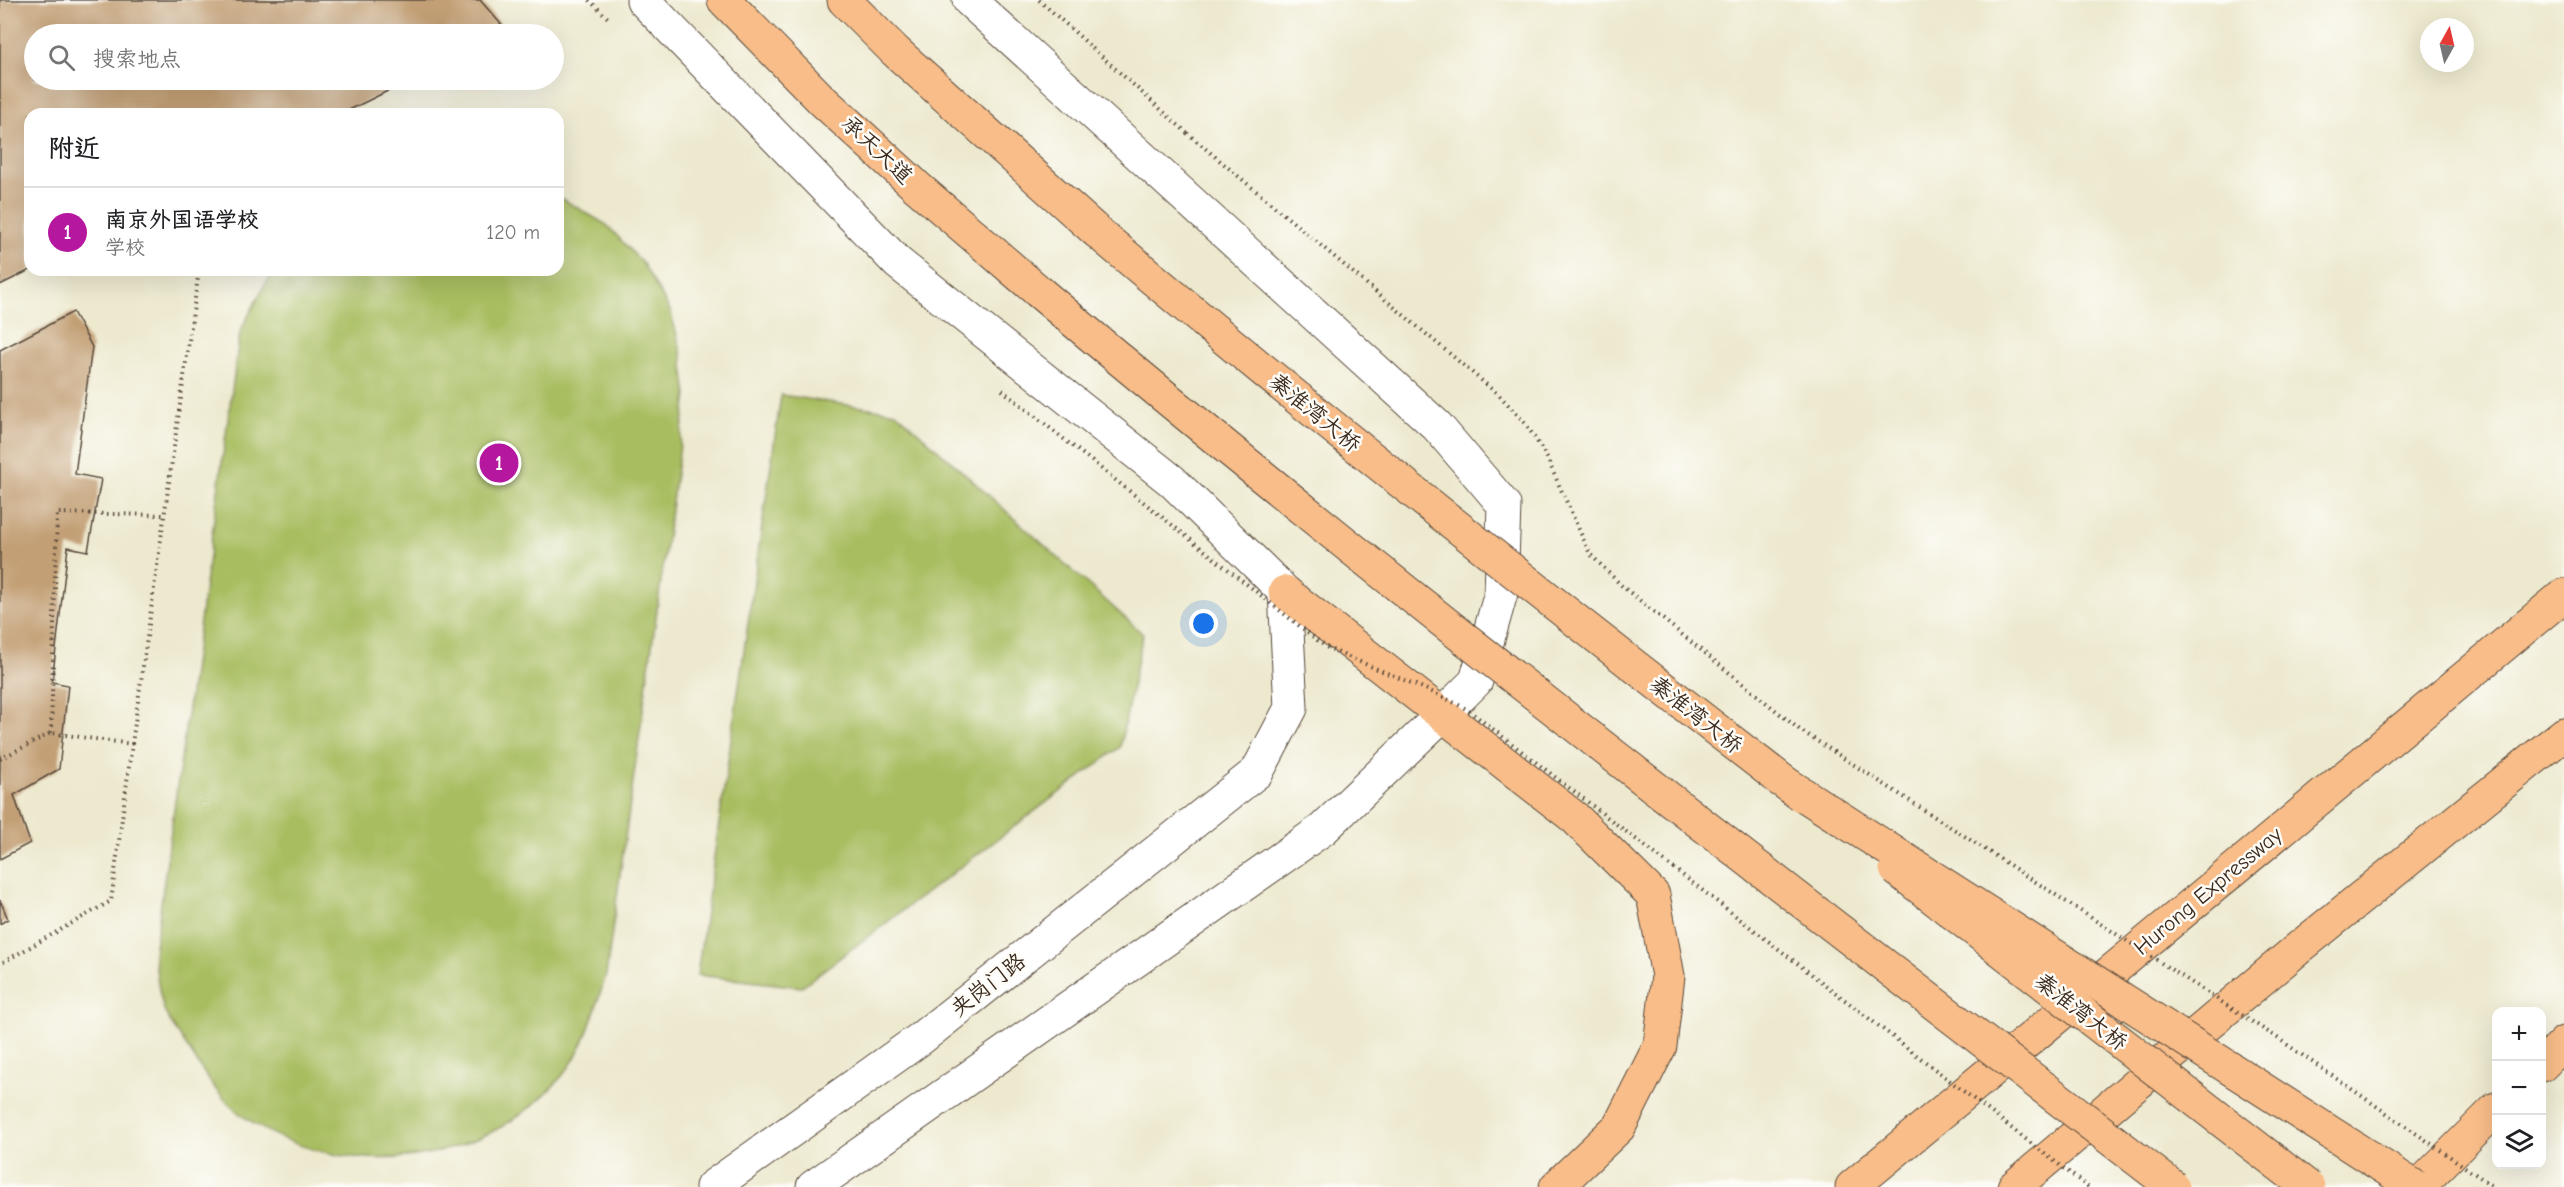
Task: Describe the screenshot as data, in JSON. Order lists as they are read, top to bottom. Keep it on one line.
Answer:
{"streets":{"main road":["承天大道","秦淮湾大桥","Hurong Expressway"],"street":["夹岗门路"]},"north":"top","page":{"search":"搜索地点","heading":"附近","list":[{"mark":"1","name":"南京外国语学校","note":"学校","value":"120 m"}],"pins":"1","map_buttons":["+","−"]}}
